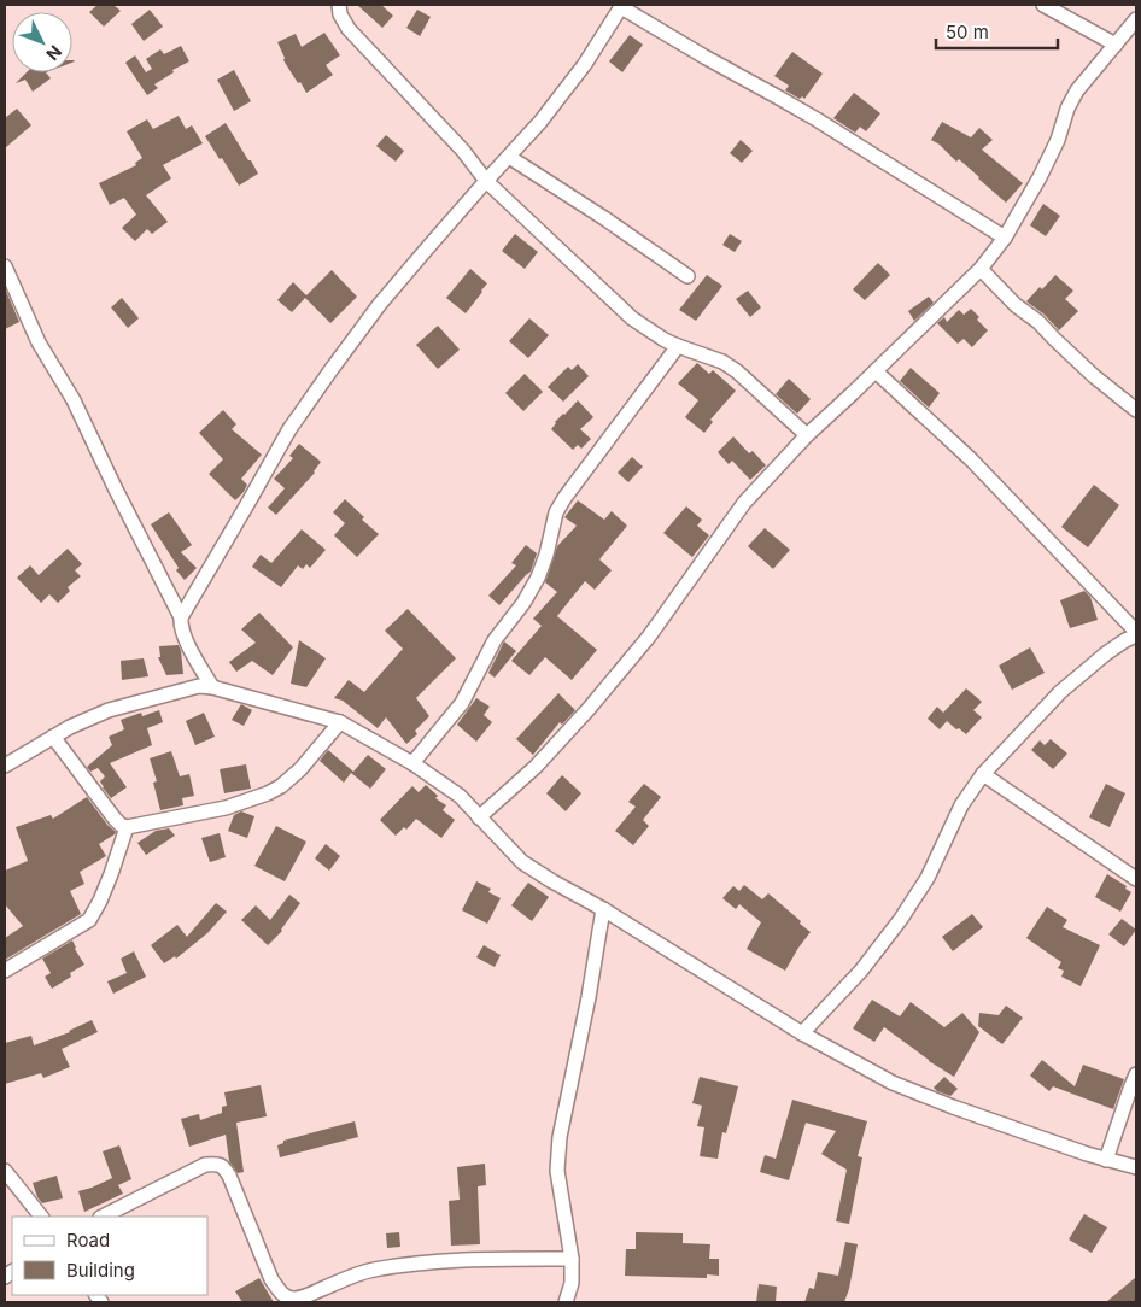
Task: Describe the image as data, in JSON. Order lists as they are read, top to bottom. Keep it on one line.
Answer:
{"legend":["Road","Building"],"scale_bar":"50 m","north":"bottom right"}
